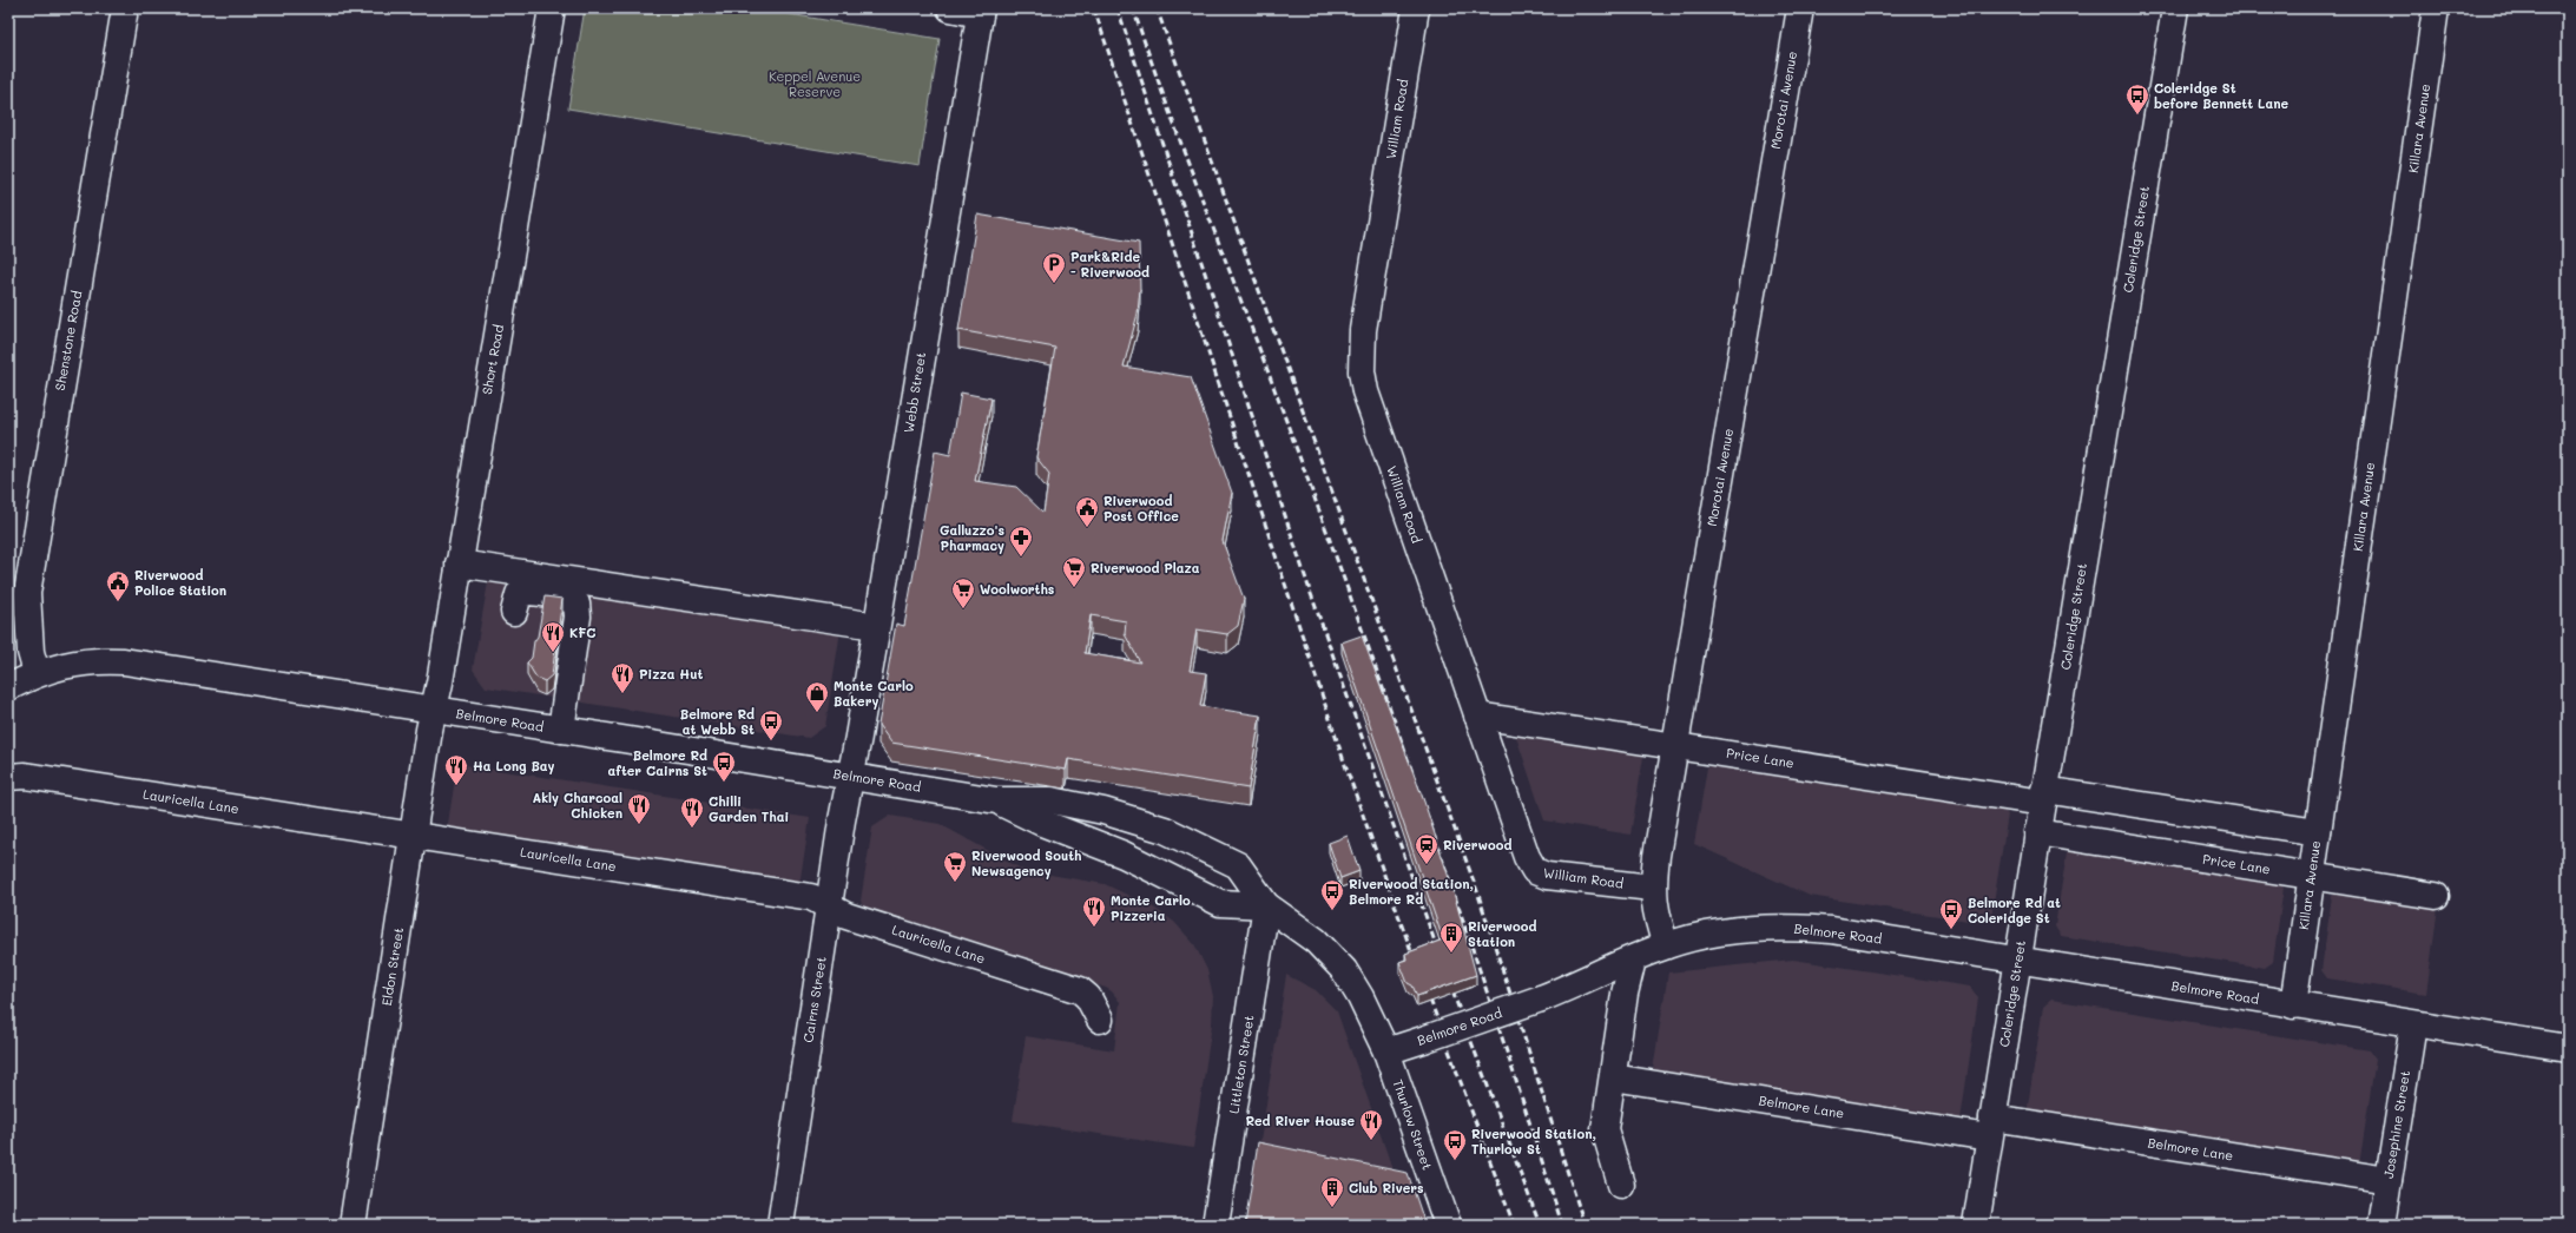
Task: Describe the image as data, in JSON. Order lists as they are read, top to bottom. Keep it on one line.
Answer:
{"streets":{"street":["Morotai Avenue","William Road","Killara Avenue","Coleridge Street","Shenstone Road","Short Road","Webb Street","Belmore Road","Price Lane","Lauricella Lane","Eldon Street","Cairns Street","Littleton Street","Belmore Lane","Thurlow Street","Josephine Street"]},"crossings":[["Morotai Avenue","William Road"],["Morotai Avenue","Belmore Road"],["Morotai Avenue","Price Lane"],["William Road","Price Lane"],["Killara Avenue","Belmore Road"],["Killara Avenue","Price Lane"],["Coleridge Street","Belmore Road"],["Coleridge Street","Price Lane"],["Coleridge Street","Belmore Lane"],["Shenstone Road","Belmore Road"],["Short Road","Belmore Road"],["Short Road","Eldon Street"],["Webb Street","Belmore Road"],["Webb Street","Cairns Street"],["Belmore Road","Eldon Street"],["Belmore Road","Cairns Street"],["Belmore Road","Littleton Street"],["Belmore Road","Thurlow Street"],["Belmore Road","Josephine Street"],["Lauricella Lane","Eldon Street"],["Lauricella Lane","Cairns Street"],["Belmore Lane","Josephine Street"]],"parks":["Keppel Avenue Reserve"],"places":{"bus stop":["Coleridge St before Bennett Lane","Belmore Rd at Webb St","Belmore Rd after Cairns St","Riverwood Station, Belmore Rd","Belmore Rd at Coleridge St","Riverwood Station, Thurlow St"],"parking":["Park&Ride - Riverwood"],"public building":["Riverwood Post Office","Riverwood Police Station"],"pharmacy":["Galluzzo's Pharmacy"],"supermarket":["Riverwood Plaza","Woolworths","Riverwood South Newsagency"],"restaurant":["KFC","Pizza Hut","Ha Long Bay","Akly Charcoal Chicken","Chilli Garden Thai","Monte Carlo Pizzeria","Red River House"],"shop":["Monte Carlo Bakery"],"station":["Riverwood"],"building":["Riverwood Station","Club Rivers"]}}
